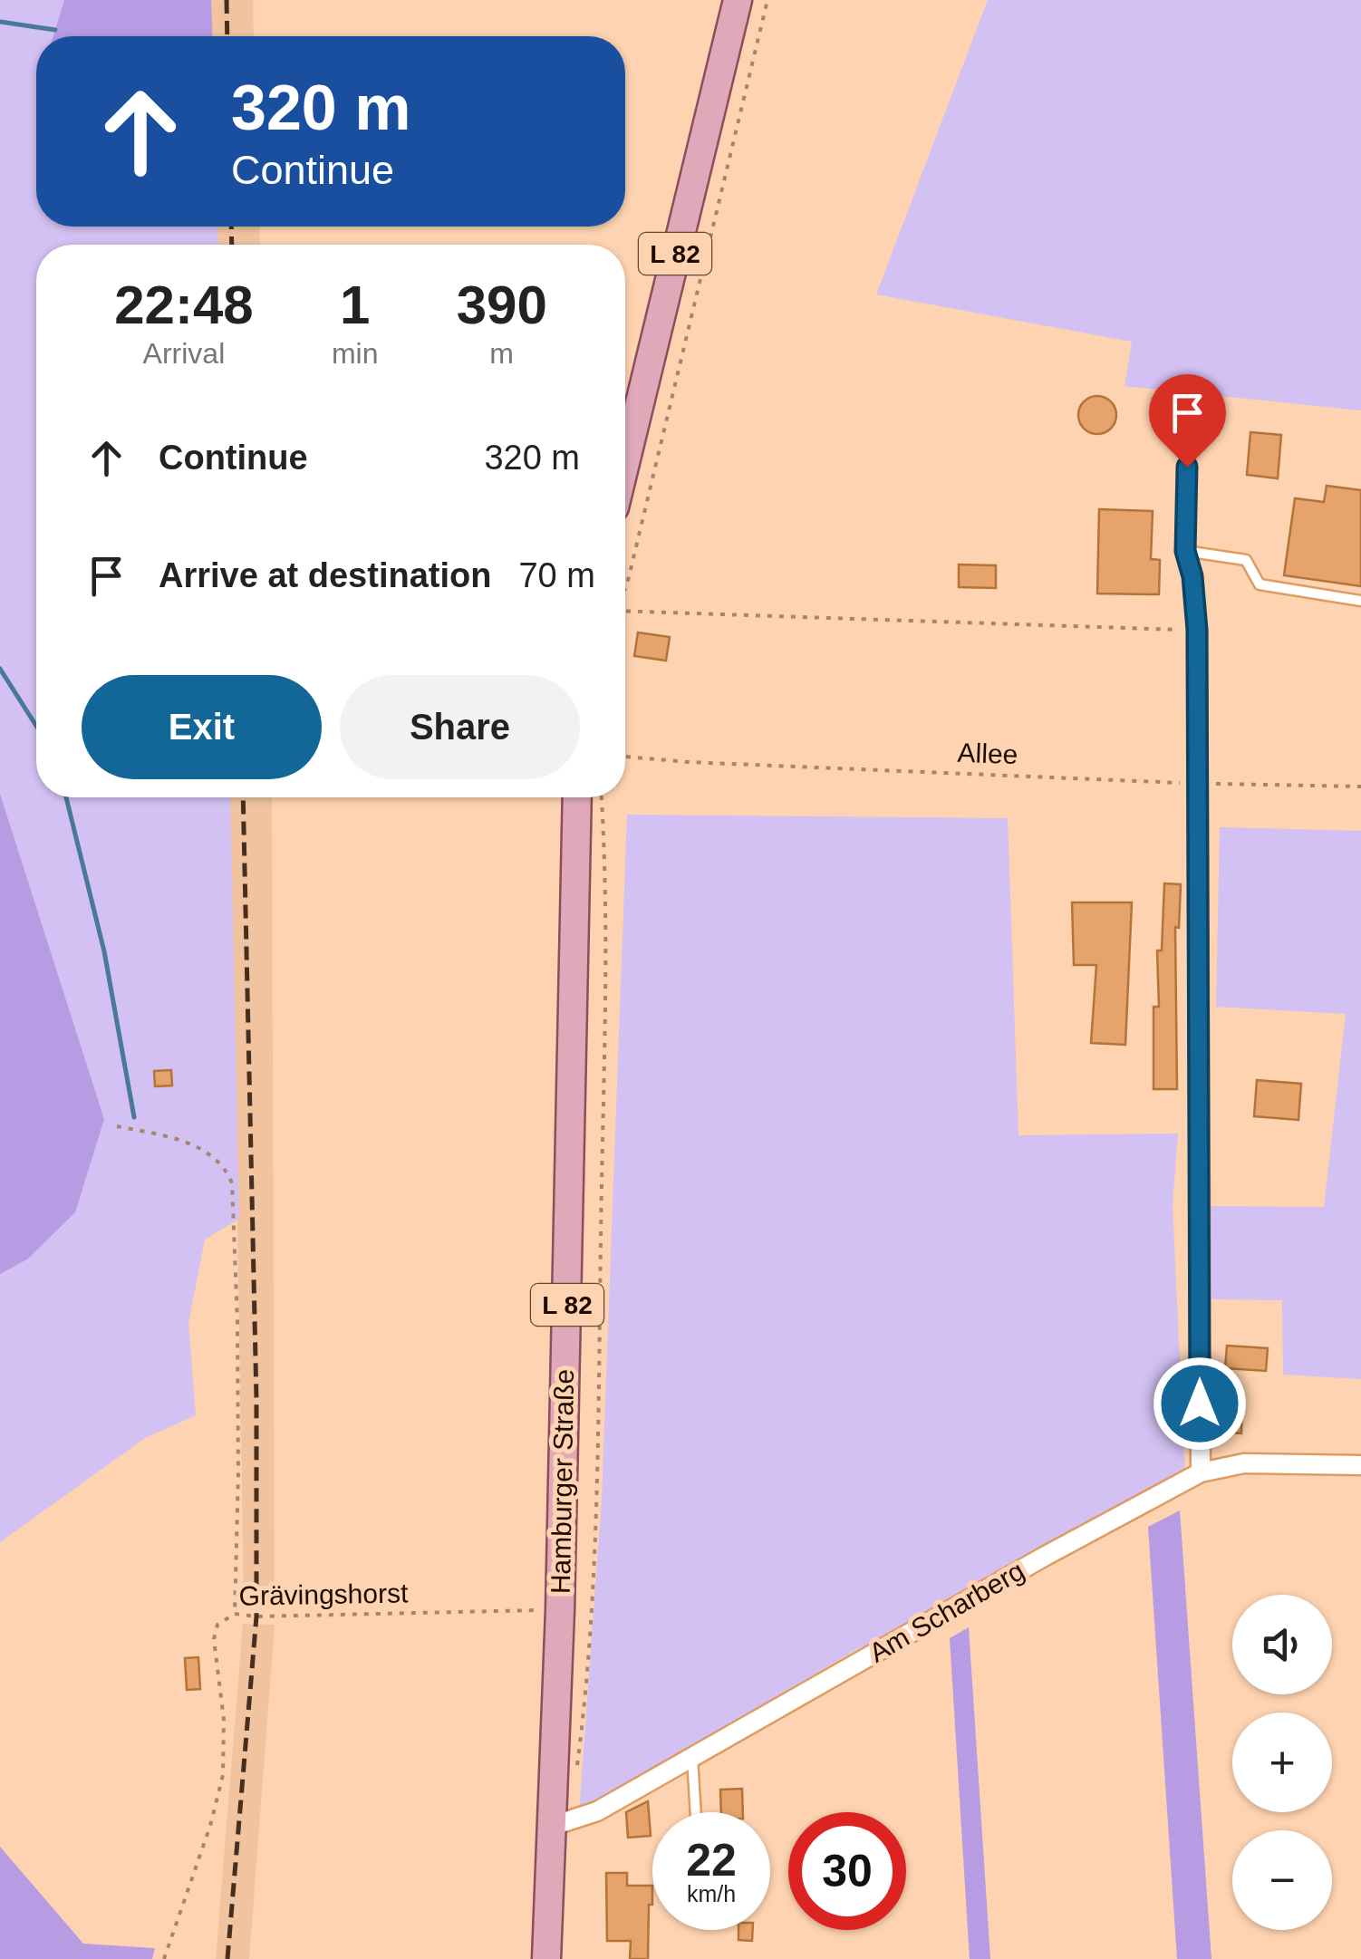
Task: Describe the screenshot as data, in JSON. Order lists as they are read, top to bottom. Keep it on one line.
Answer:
{"streets":{"main road":["L 82","Hamburger Straße"],"street":["Am Scharberg"],"path":["Allee","Grävingshorst"]},"crossings":[["Hamburger Straße","Grävingshorst"],["Hamburger Straße","Am Scharberg"]],"page":{"turn":["320 m","Continue"],"eta":["22:48","Arrival","1","min","390","m"],"list":[{"name":"Continue","value":"320 m"},{"name":"Arrive at destination","value":"70 m"}],"buttons":["Exit","Share"],"map_buttons":["+","−"],"speed":"22 km/h","limit":"30"}}
